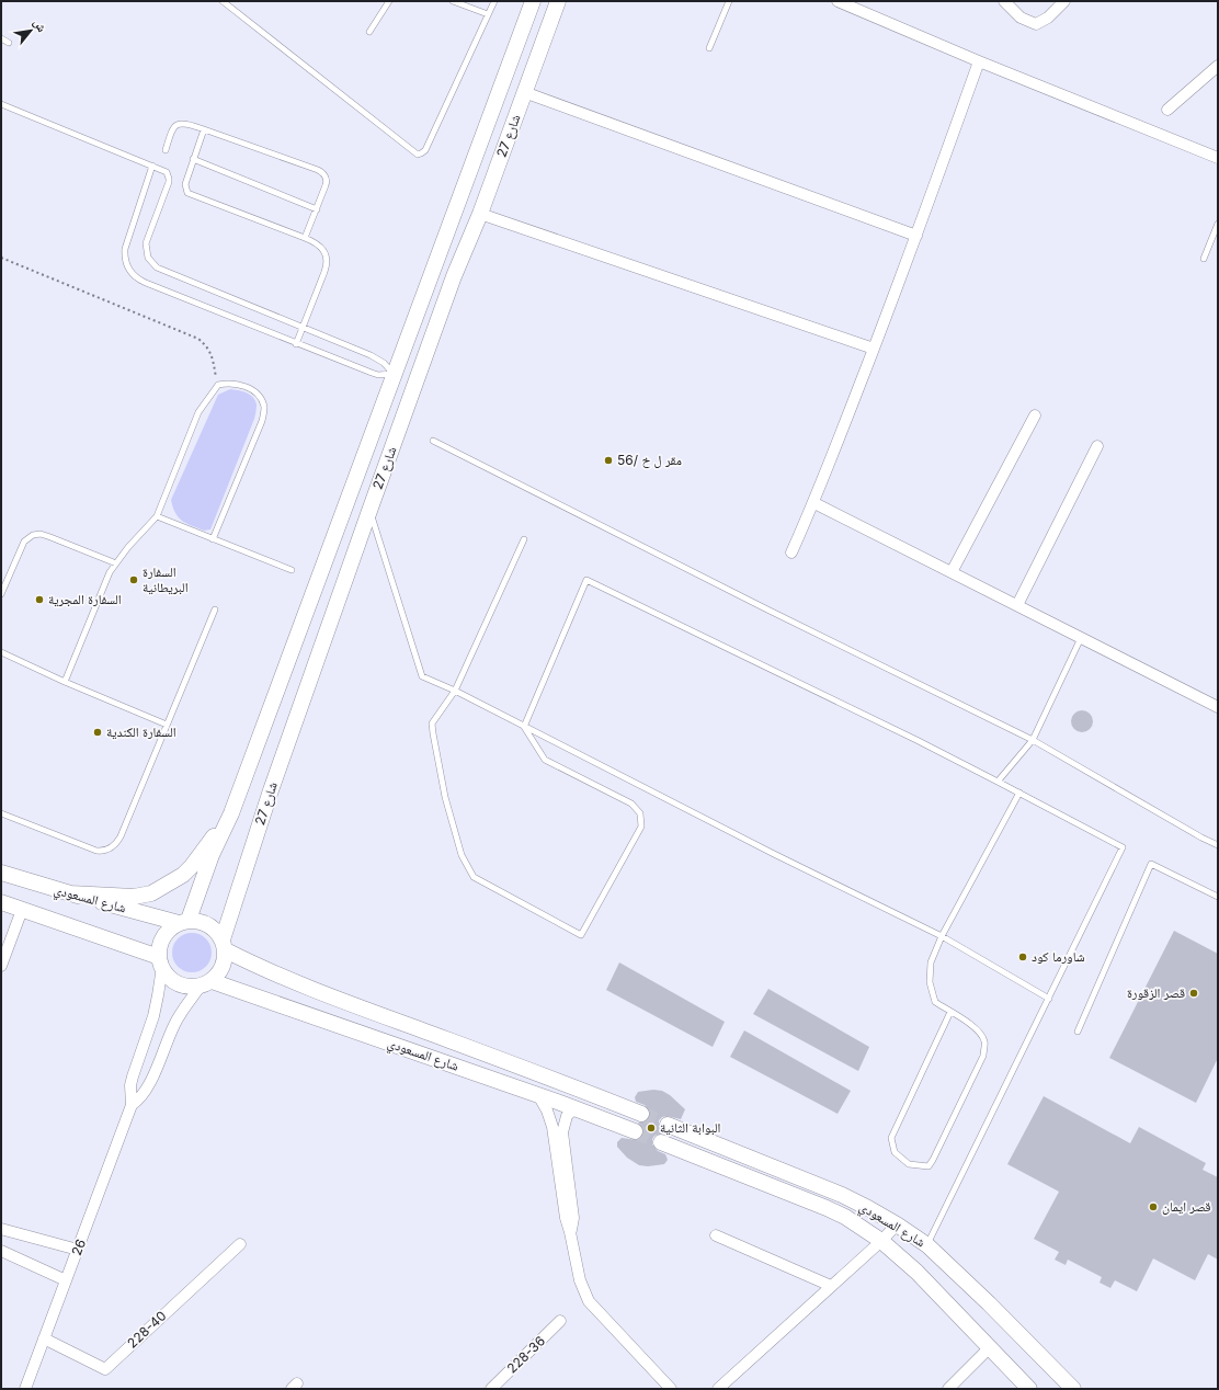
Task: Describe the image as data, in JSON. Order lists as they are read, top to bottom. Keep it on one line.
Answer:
{"streets":{"main road":["شارع 27","شارع المسعودي"],"street":["26","228-40","228-36"]},"crossings":[["شارع 27","شارع المسعودي"],["26","228-40"]],"places":["مقر ل خ /56","السفارة البريطانية","السفارة المجرية","السفارة الكندية","شاورما كود","قصر الزقورة","البوابة الثانية","قصر ايمان"],"north":"top right"}
